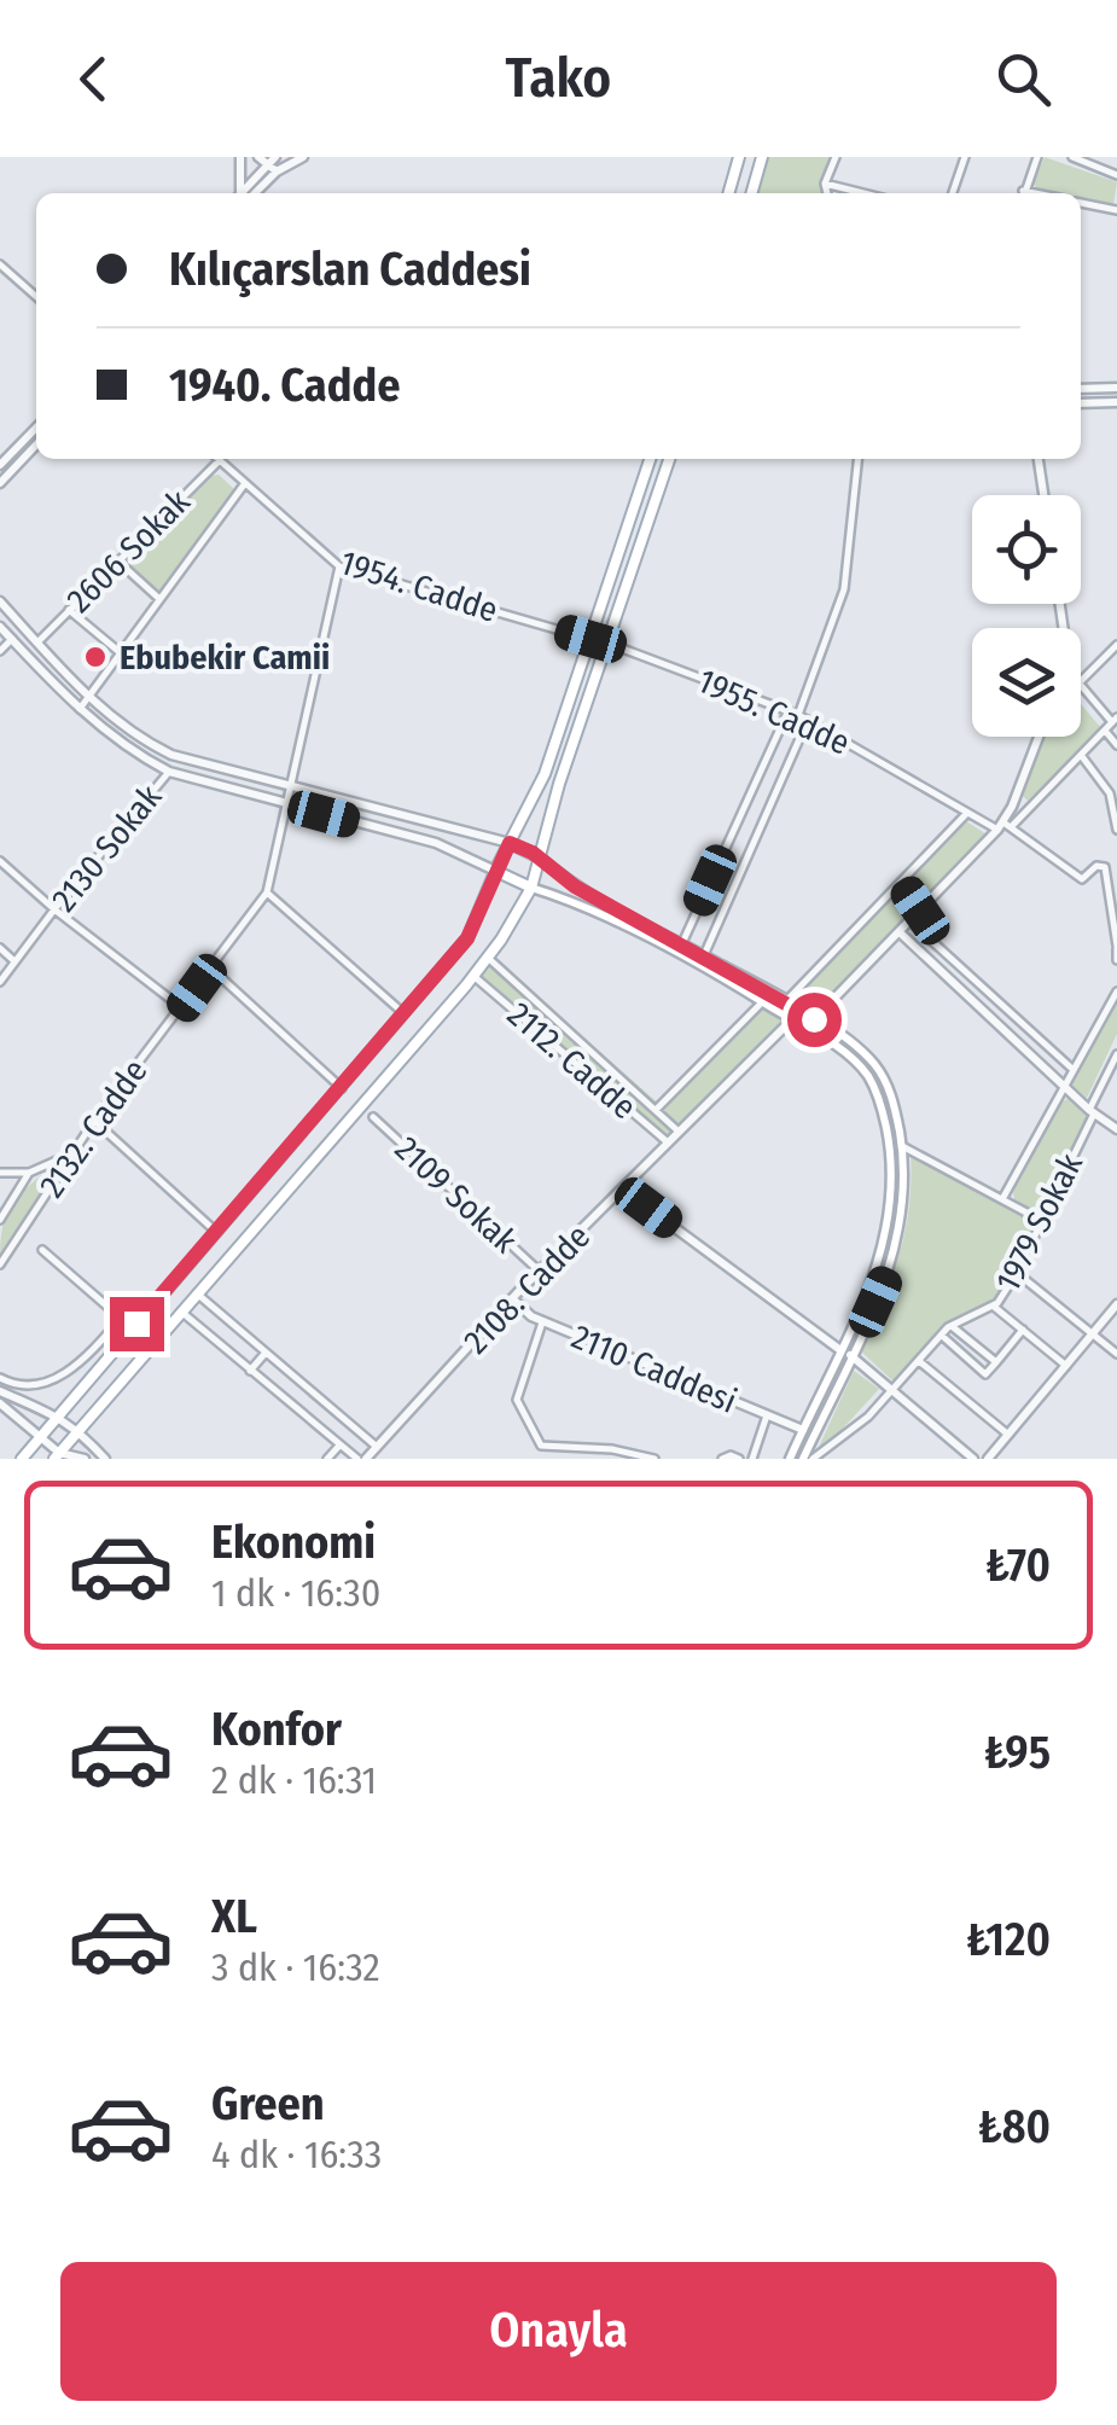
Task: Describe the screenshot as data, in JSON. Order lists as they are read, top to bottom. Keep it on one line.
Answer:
{"streets":{"street":["2606 Sokak","1954. Cadde","1955. Cadde","2130 Sokak","2112. Cadde","2132. Cadde","2109 Sokak","1979 Sokak","2108. Cadde","2110 Caddesi"]},"crossings":[["2606 Sokak","1954. Cadde"],["1954. Cadde","2132. Cadde"],["2112. Cadde","2108. Cadde"],["2109 Sokak","2108. Cadde"],["2108. Cadde","2110 Caddesi"]],"places":["Ebubekir Camii"],"page":{"header":"Tako","banner":["Kılıçarslan Caddesi","1940. Cadde"],"list":[{"name":"Ekonomi","note":"1 dk · 16:30","value":"₺70"},{"name":"Konfor","note":"2 dk · 16:31","value":"₺95"},{"name":"XL","note":"3 dk · 16:32","value":"₺120"},{"name":"Green","note":"4 dk · 16:33","value":"₺80"}],"buttons":"Onayla"}}
